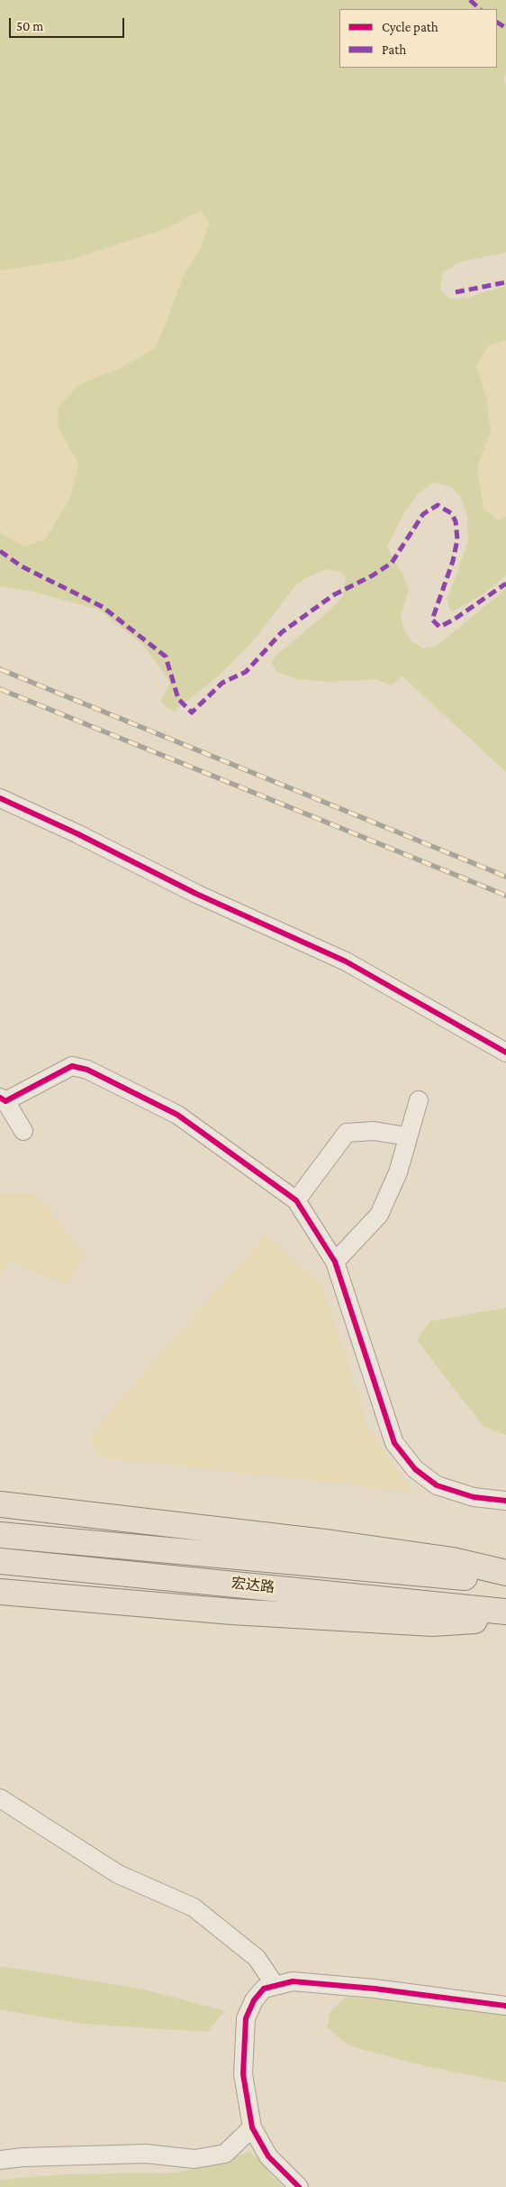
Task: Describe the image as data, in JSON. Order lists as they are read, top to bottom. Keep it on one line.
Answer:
{"streets":{"main road":["宏达路"]},"legend":["Cycle path","Path"],"scale_bar":"50 m"}
